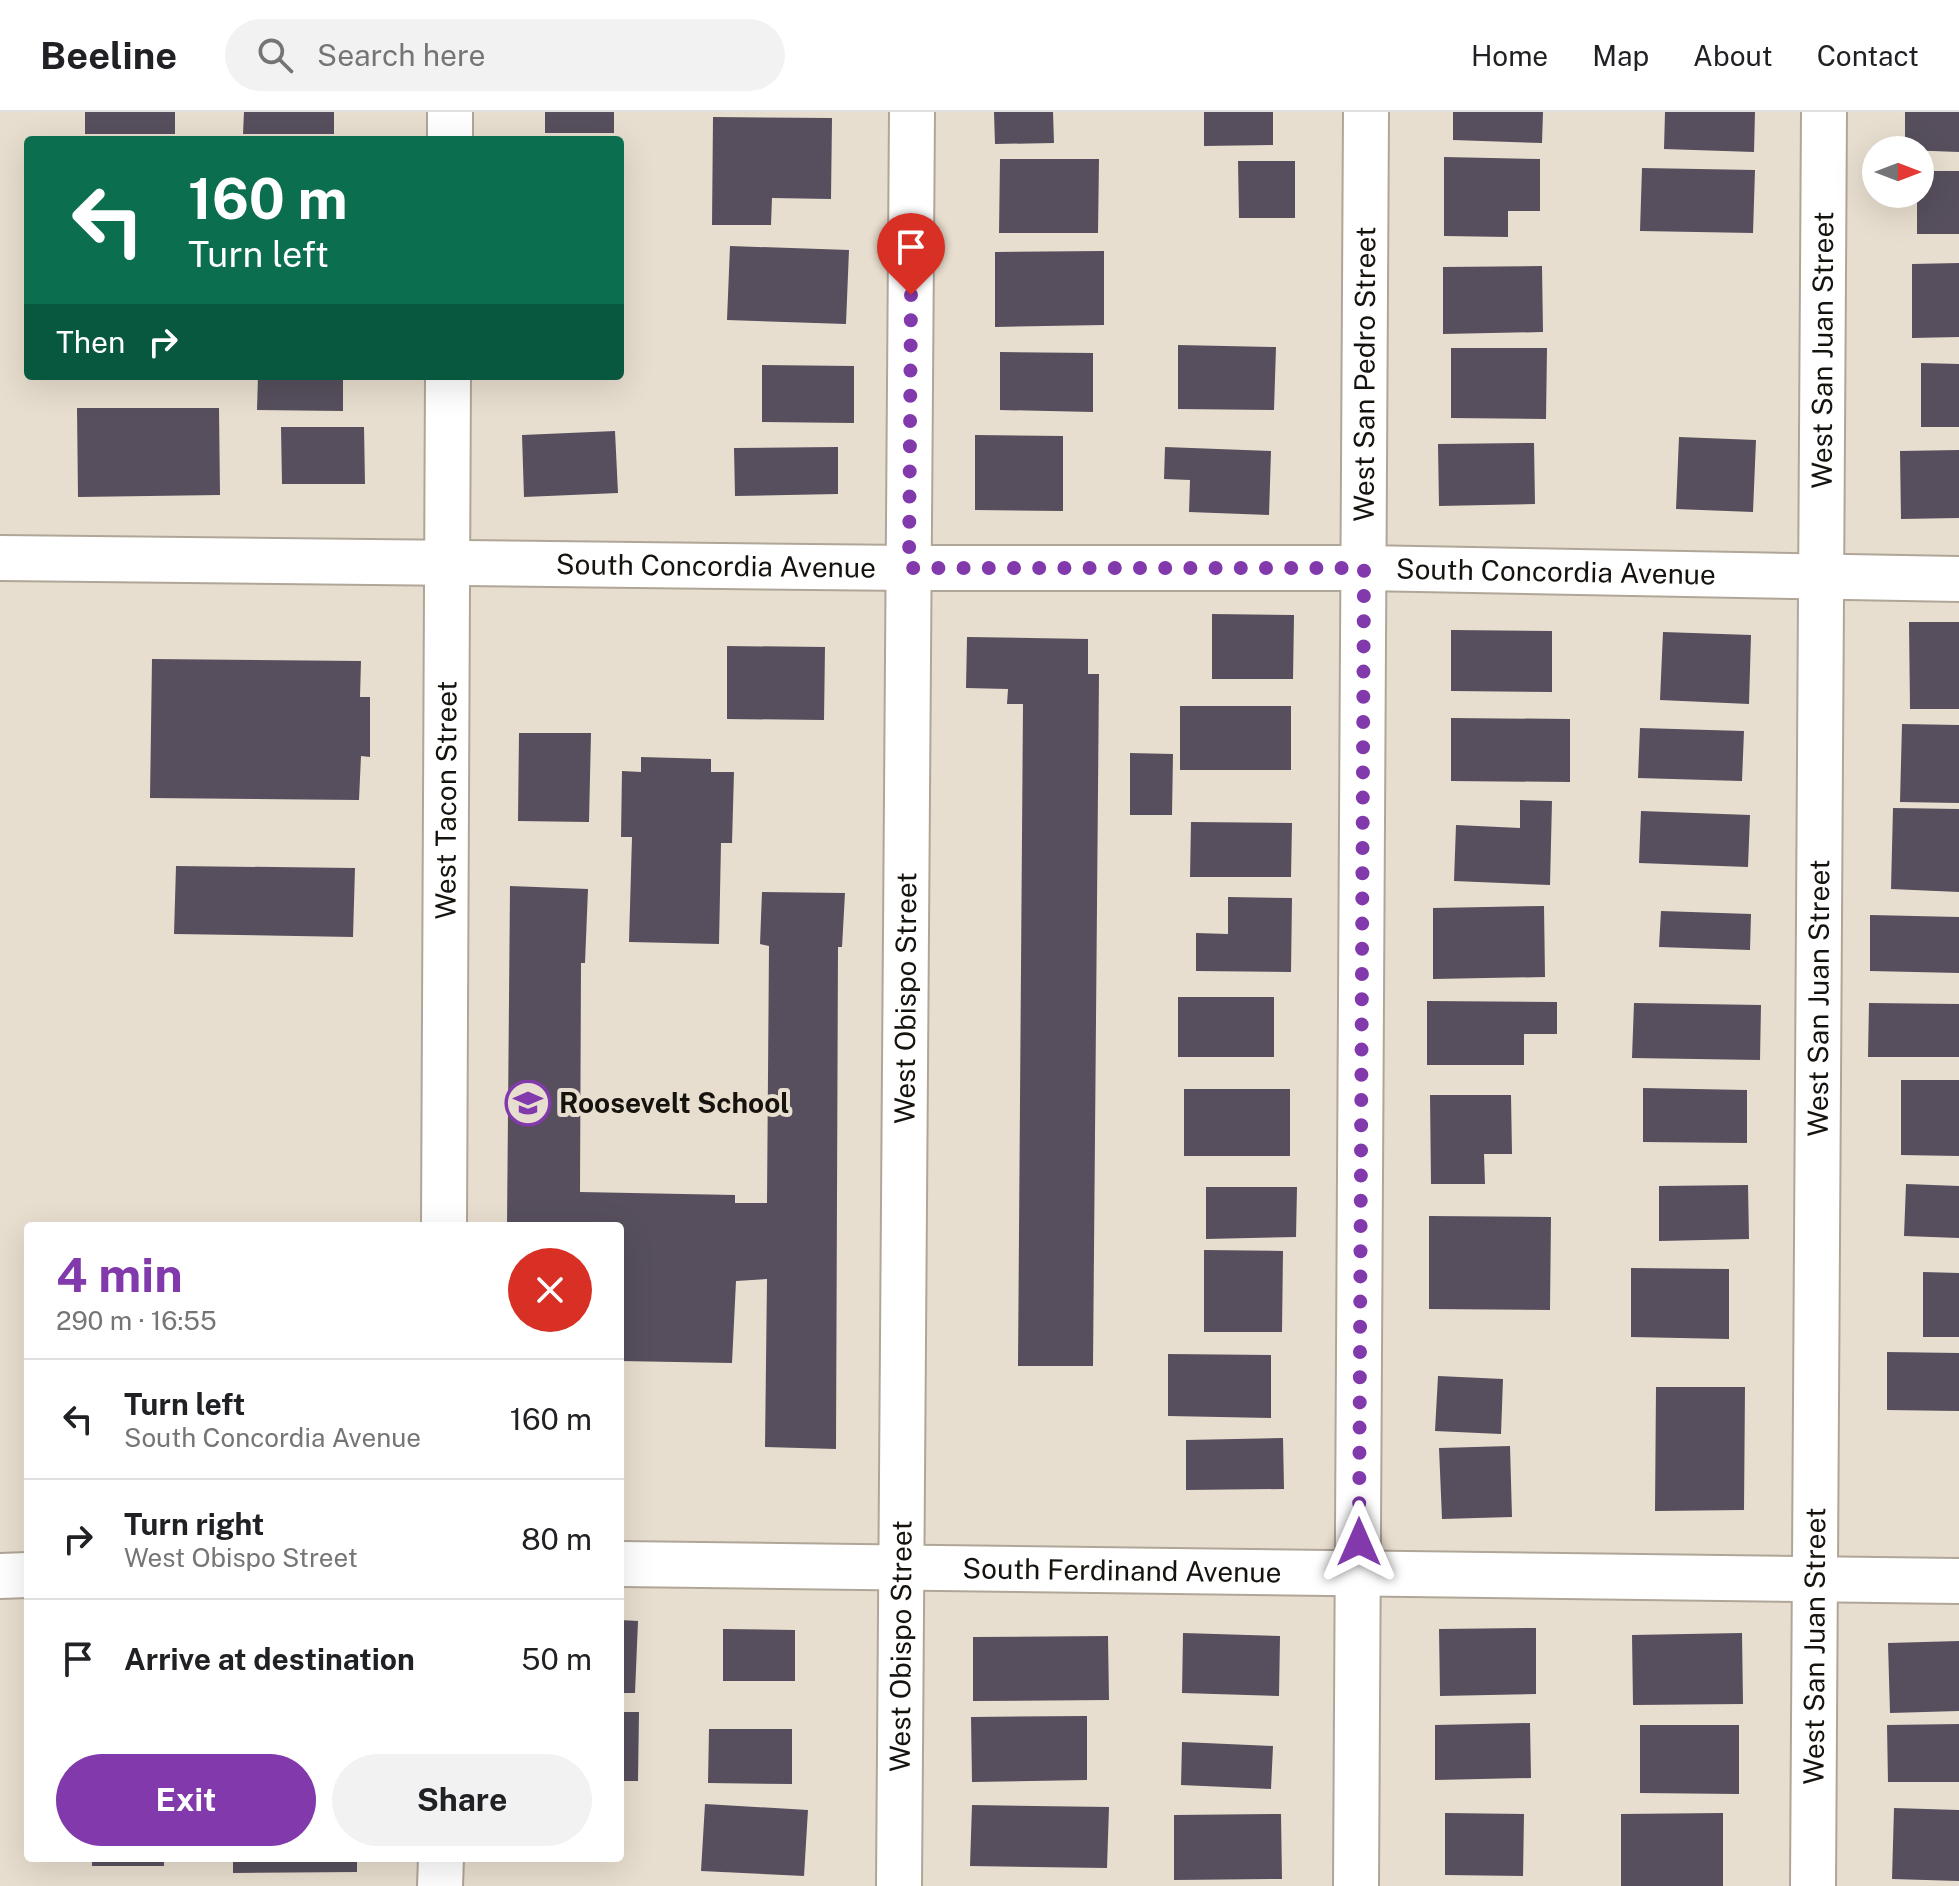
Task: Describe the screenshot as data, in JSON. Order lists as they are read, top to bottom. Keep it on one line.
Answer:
{"streets":{"street":["West San Juan Street","West San Pedro Street","South Concordia Avenue","West Tacon Street","West Obispo Street","South Ferdinand Avenue"]},"crossings":[["West San Juan Street","South Concordia Avenue"],["West San Juan Street","South Ferdinand Avenue"],["West San Pedro Street","South Concordia Avenue"],["West San Pedro Street","South Ferdinand Avenue"],["South Concordia Avenue","West Tacon Street"],["South Concordia Avenue","West Obispo Street"],["West Obispo Street","South Ferdinand Avenue"]],"places":{"school or university":["Roosevelt School"]},"north":"right","page":{"header":"Beeline","search":"Search here","nav":["Home","Map","About","Contact"],"turn":["160 m","Turn left"],"then":"Then","heading":["4 min","290 m · 16:55"],"list":[{"name":"Turn left","note":"South Concordia Avenue","value":"160 m"},{"name":"Turn right","note":"West Obispo Street","value":"80 m"},{"name":"Arrive at destination","value":"50 m"}],"buttons":["Exit","Share"]}}
